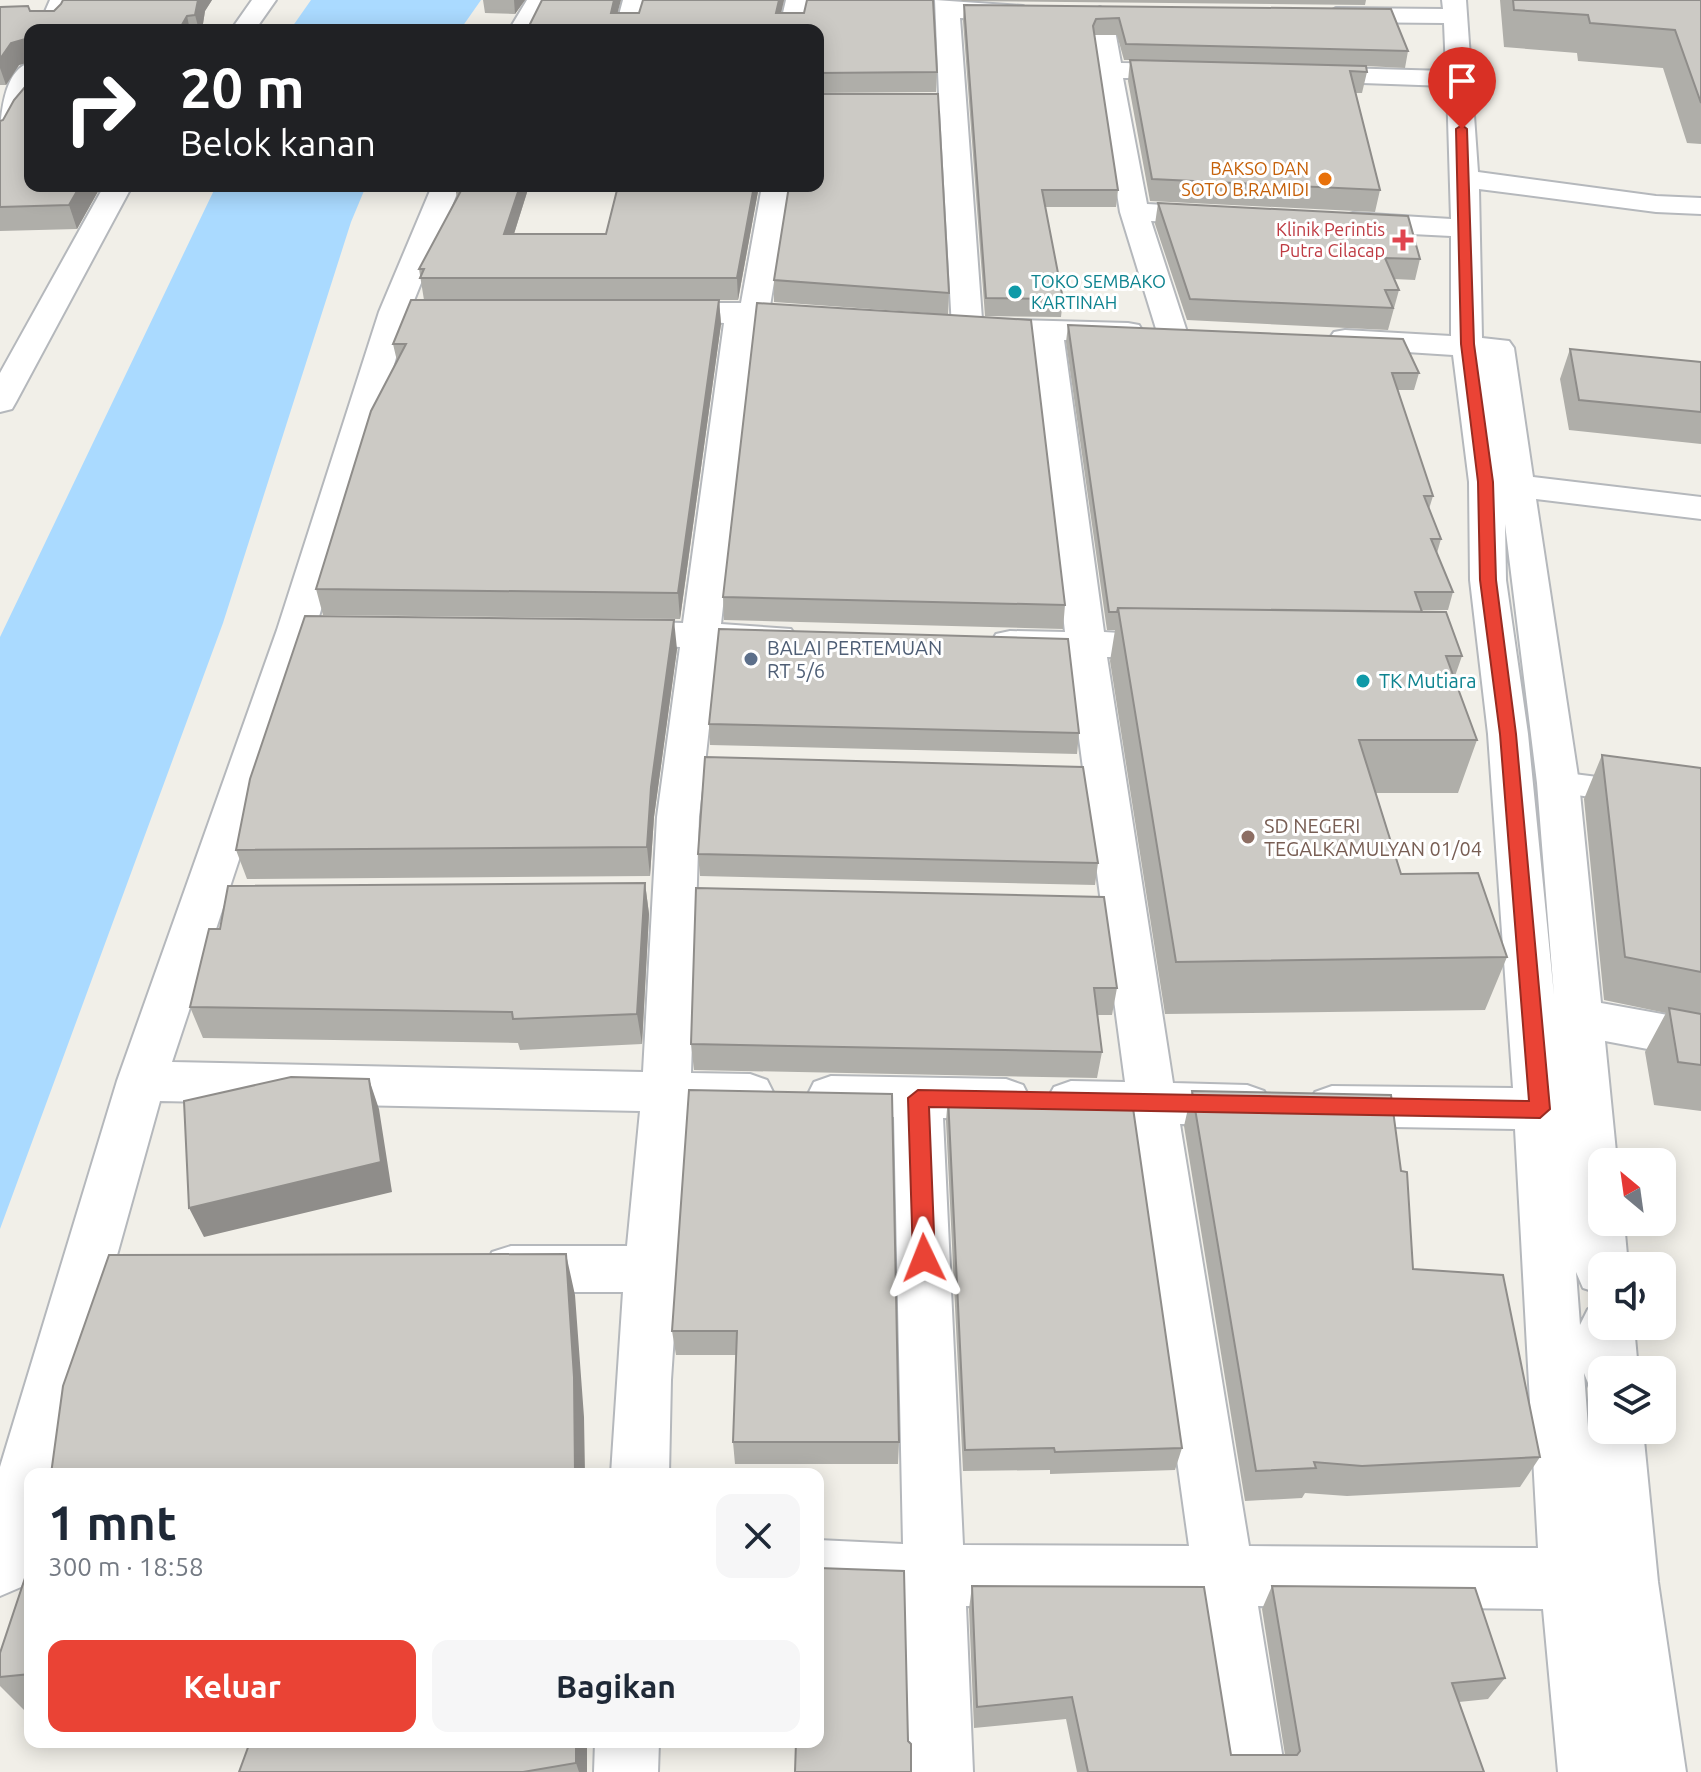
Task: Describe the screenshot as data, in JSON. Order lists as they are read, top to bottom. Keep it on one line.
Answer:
{"places":{"other":["BAKSO DAN SOTO B.RAMIDI","TOKO SEMBAKO KARTINAH","BALAI PERTEMUAN RT 5/6","TK Mutiara","SD NEGERI TEGALKAMULYAN 01/04"],"health":["Klinik Perintis Putra Cilacap"]},"north":"top left","page":{"turn":["20 m","Belok kanan"],"heading":["1 mnt","300 m · 18:58"],"buttons":["Keluar","Bagikan"]}}
